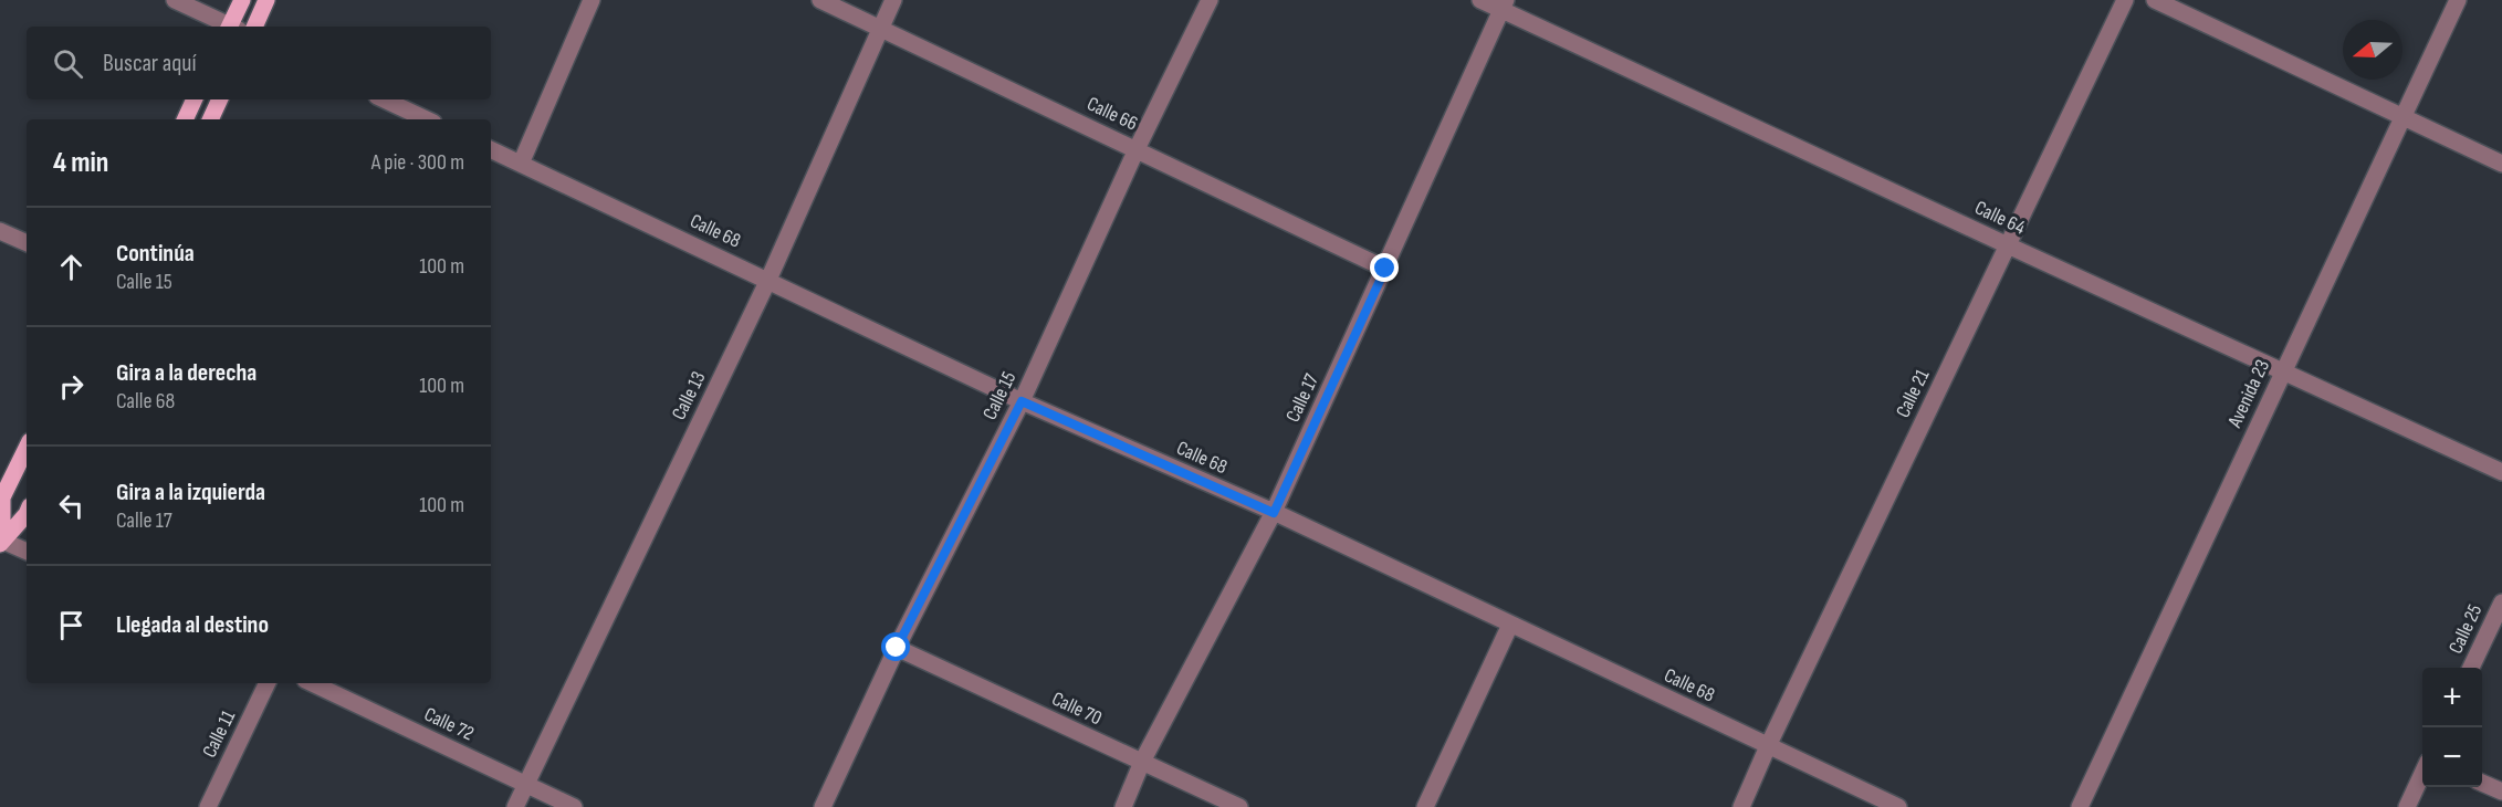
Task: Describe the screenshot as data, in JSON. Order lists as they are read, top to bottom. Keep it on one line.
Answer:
{"streets":{"street":["Calle 66","Calle 64","Calle 68","Calle 21","Avenida 23","Calle 13","Calle 15","Calle 17","Calle 25","Calle 70","Calle 72","Calle 11"]},"crossings":[["Calle 66","Calle 13"],["Calle 66","Calle 15"],["Calle 66","Calle 17"],["Calle 64","Calle 21"],["Calle 64","Avenida 23"],["Calle 64","Calle 17"],["Calle 68","Calle 21"],["Calle 68","Calle 13"],["Calle 68","Calle 15"],["Calle 68","Calle 17"],["Calle 13","Calle 72"],["Calle 15","Calle 70"],["Calle 17","Calle 70"]],"north":"left","page":{"search":"Buscar aquí","heading":["4 min","A pie · 300 m"],"list":[["Continúa","Calle 15","100 m"],["Gira a la derecha","Calle 68","100 m"],["Gira a la izquierda","Calle 17","100 m"],"Llegada al destino"],"map_buttons":["+","−"]}}
